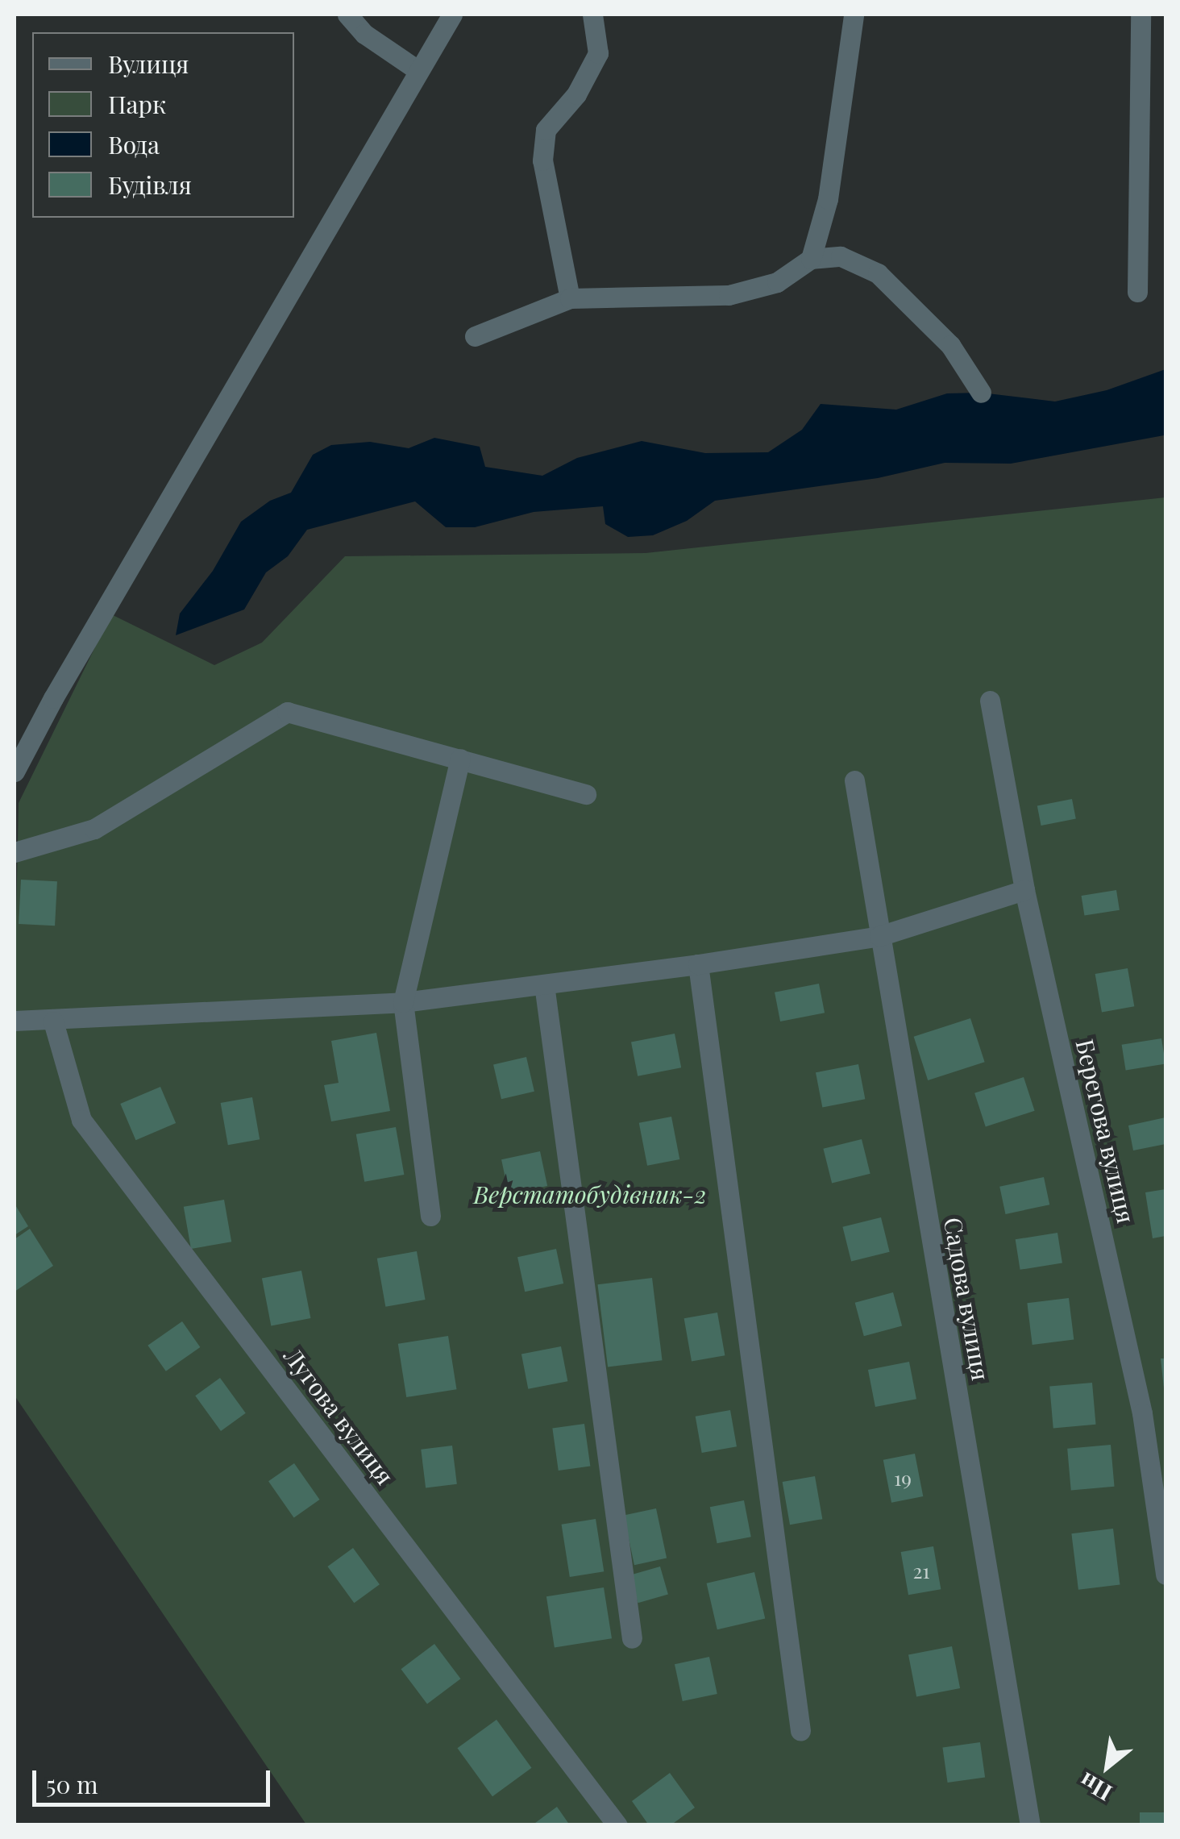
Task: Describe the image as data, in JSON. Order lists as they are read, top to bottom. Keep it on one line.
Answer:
{"streets":{"street":["Берегова вулиця","Садова вулиця","Лугова вулиця"]},"parks":["Верстатобудівник-2"],"house_numbers":["19","21"],"legend":["Вулиця","Парк","Вода","Будівля"],"scale_bar":"50 m","north":"bottom left"}
